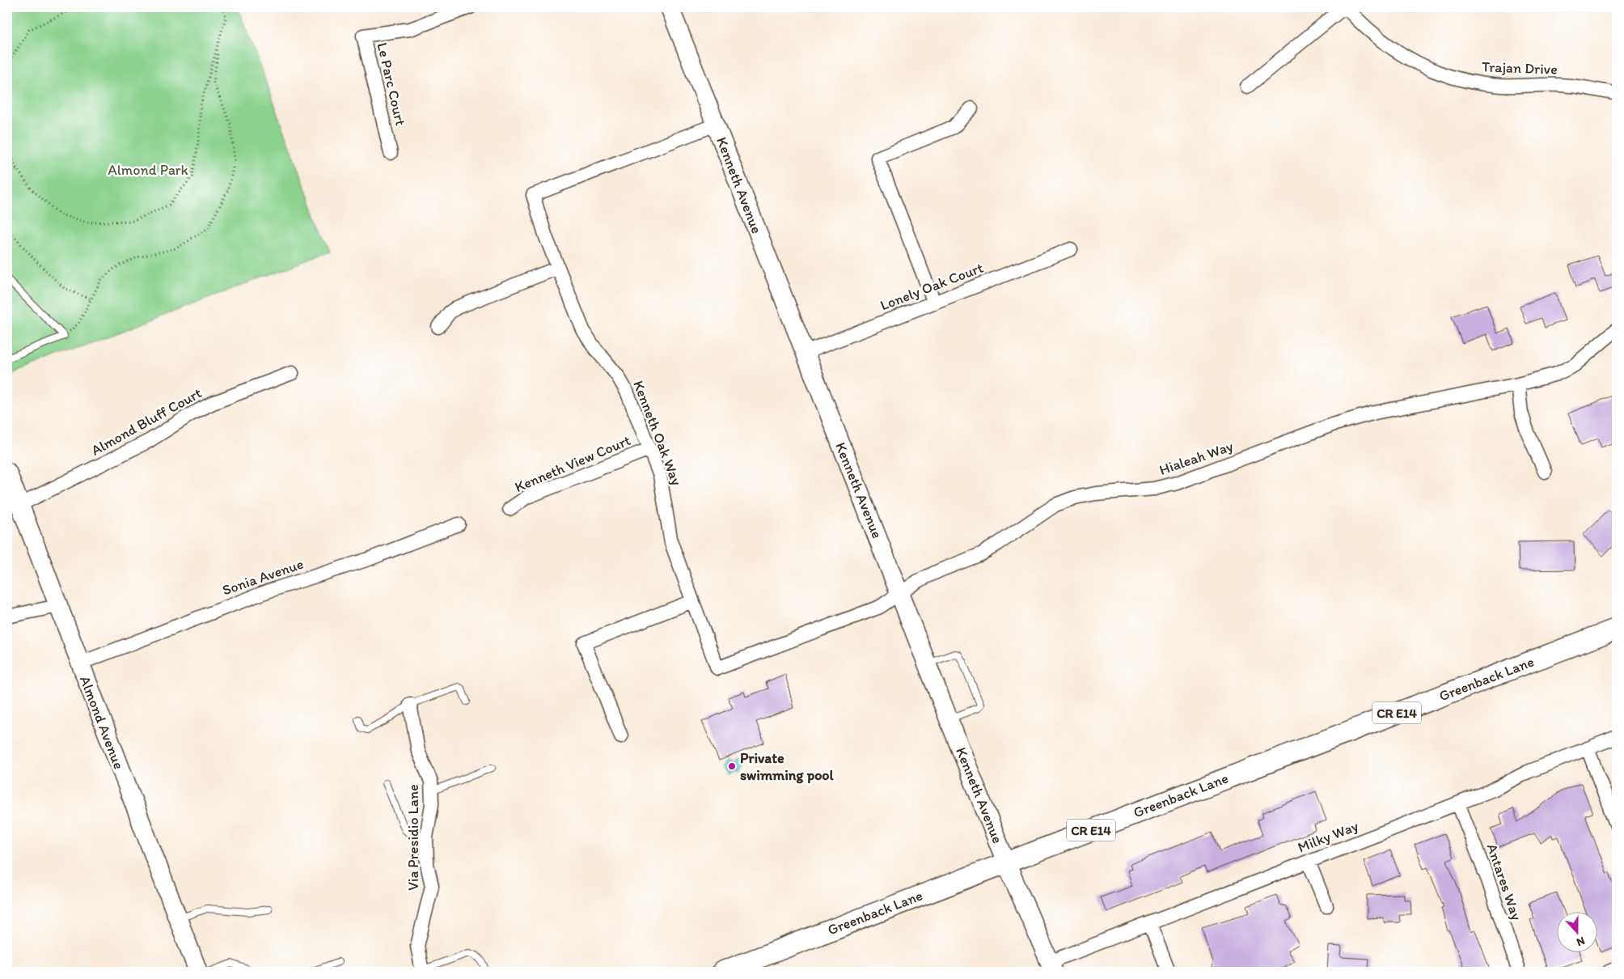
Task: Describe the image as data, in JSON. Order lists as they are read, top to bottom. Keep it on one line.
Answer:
{"streets":{"main road":["Kenneth Avenue","Greenback Lane","CR E14","Almond Avenue"],"street":["Trajan Drive","Le Parc Court","Lonely Oak Court","Almond Bluff Court","Kenneth Oak Way","Hialeah Way","Kenneth View Court","Sonia Avenue","Milky Way","Via Presidio Lane","Antares Way"]},"crossings":[["Kenneth Avenue","Lonely Oak Court"],["Kenneth Avenue","Kenneth Oak Way"],["Kenneth Avenue","Hialeah Way"],["Kenneth Avenue","Greenback Lane"],["Kenneth Avenue","Milky Way"],["Almond Bluff Court","Almond Avenue"],["Kenneth Oak Way","Hialeah Way"],["Kenneth Oak Way","Kenneth View Court"],["Sonia Avenue","Almond Avenue"],["Milky Way","Antares Way"]],"parks":["Almond Park"],"places":["Private swimming pool"],"north":"bottom"}
